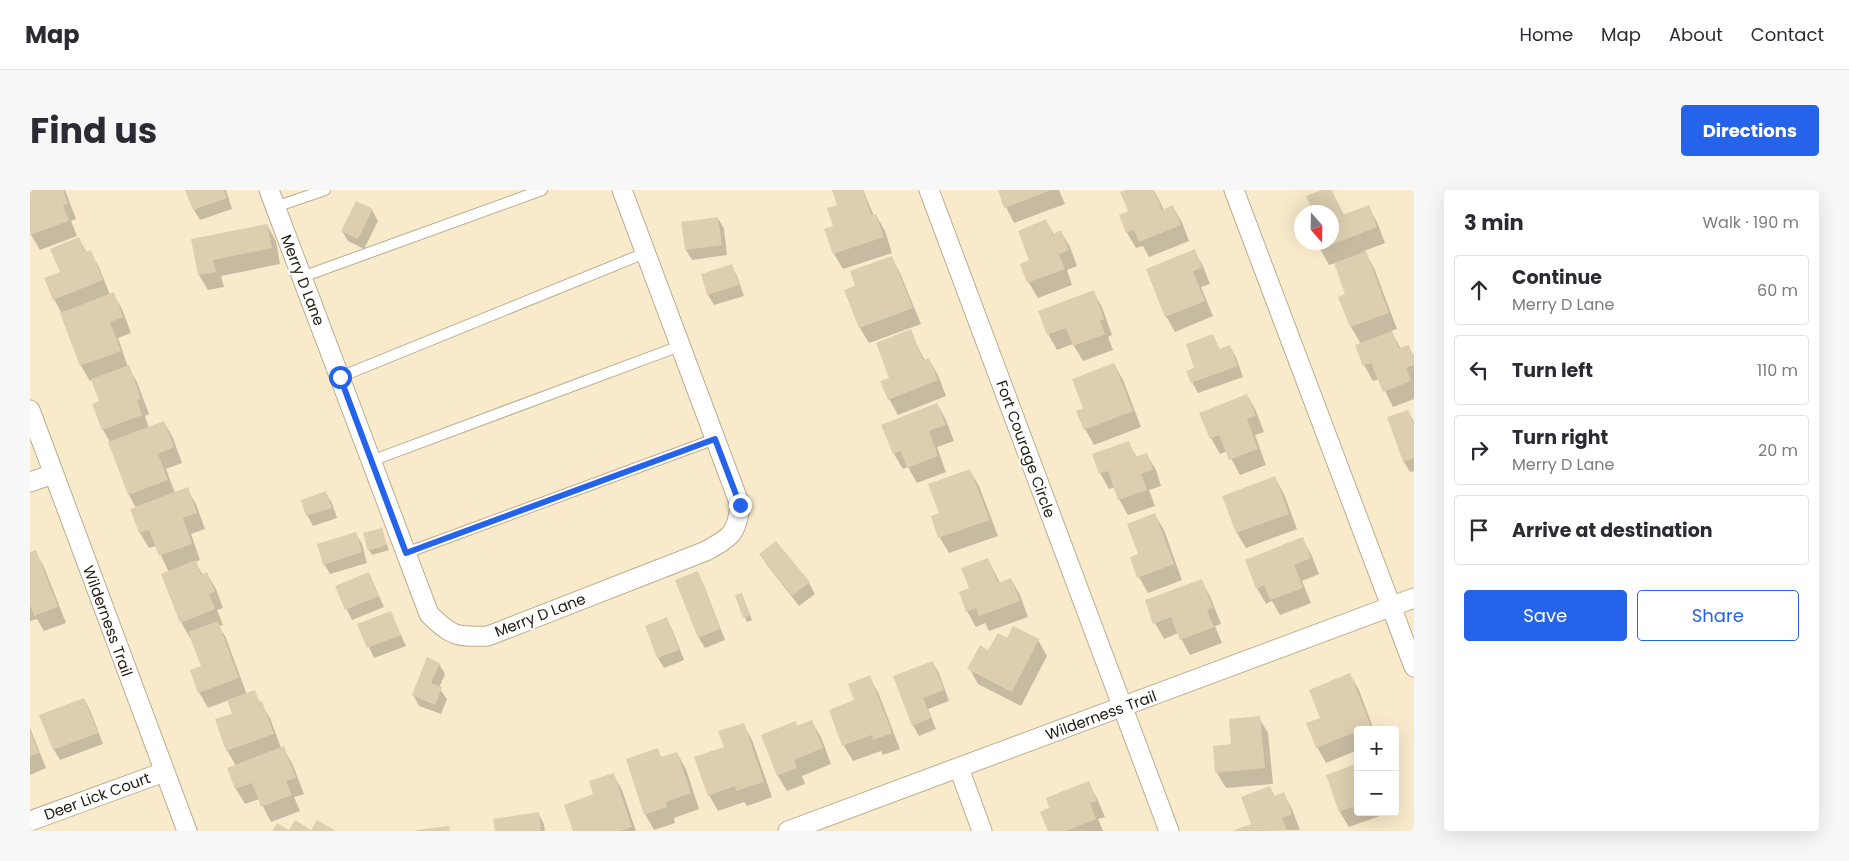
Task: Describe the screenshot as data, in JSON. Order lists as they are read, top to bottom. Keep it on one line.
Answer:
{"streets":{"street":["Merry D Lane","Fort Courage Circle","Wilderness Trail","Deer Lick Court"]},"crossings":[["Fort Courage Circle","Wilderness Trail"],["Wilderness Trail","Deer Lick Court"]],"north":"bottom","page":{"header":"Map","nav":["Home","Map","About","Contact"],"title":"Find us","buttons":["Directions",["Save","Share"]],"heading":["3 min","Walk · 190 m"],"list":[["Continue","Merry D Lane","60 m"],["Turn left","110 m"],["Turn right","Merry D Lane","20 m"],"Arrive at destination"],"map_buttons":["+","−"]}}
